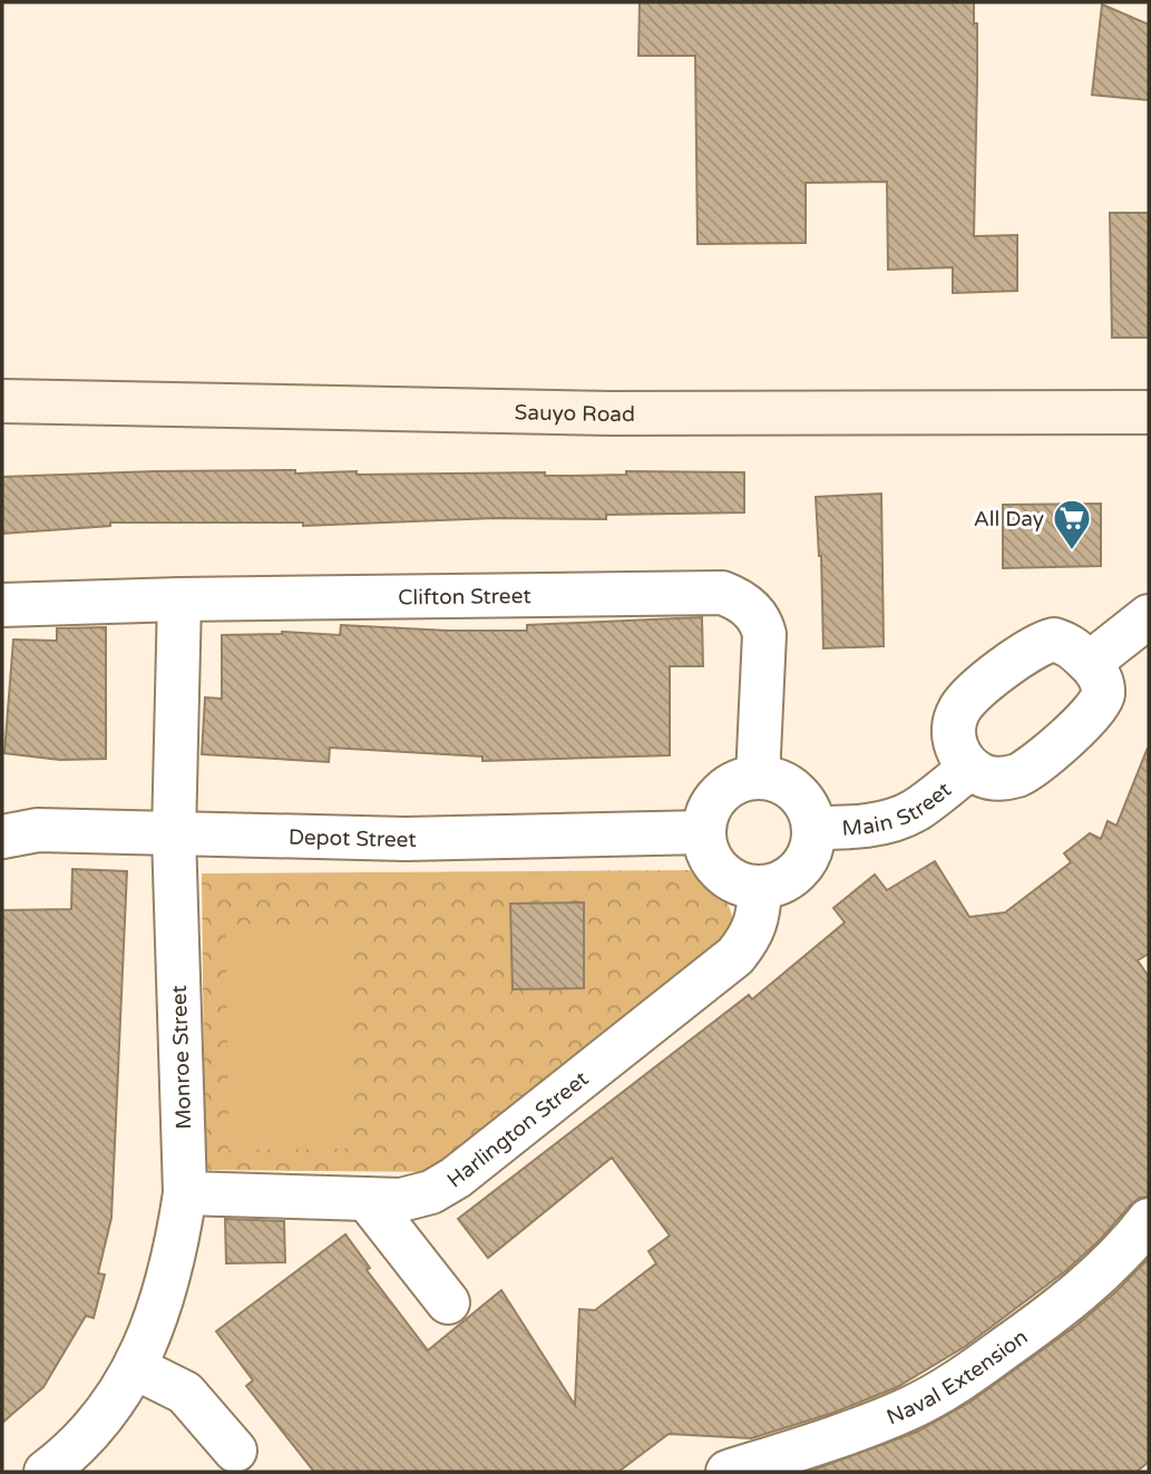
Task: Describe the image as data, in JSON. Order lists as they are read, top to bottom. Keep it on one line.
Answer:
{"streets":{"main road":["Sauyo Road"],"street":["Clifton Street","Main Street","Depot Street","Monroe Street","Harlington Street","Naval Extension"]},"crossings":[["Clifton Street","Main Street"],["Clifton Street","Depot Street"],["Clifton Street","Monroe Street"],["Clifton Street","Harlington Street"],["Main Street","Depot Street"],["Main Street","Harlington Street"],["Depot Street","Monroe Street"],["Depot Street","Harlington Street"],["Monroe Street","Harlington Street"]],"places":{"supermarket":["All Day"]}}
